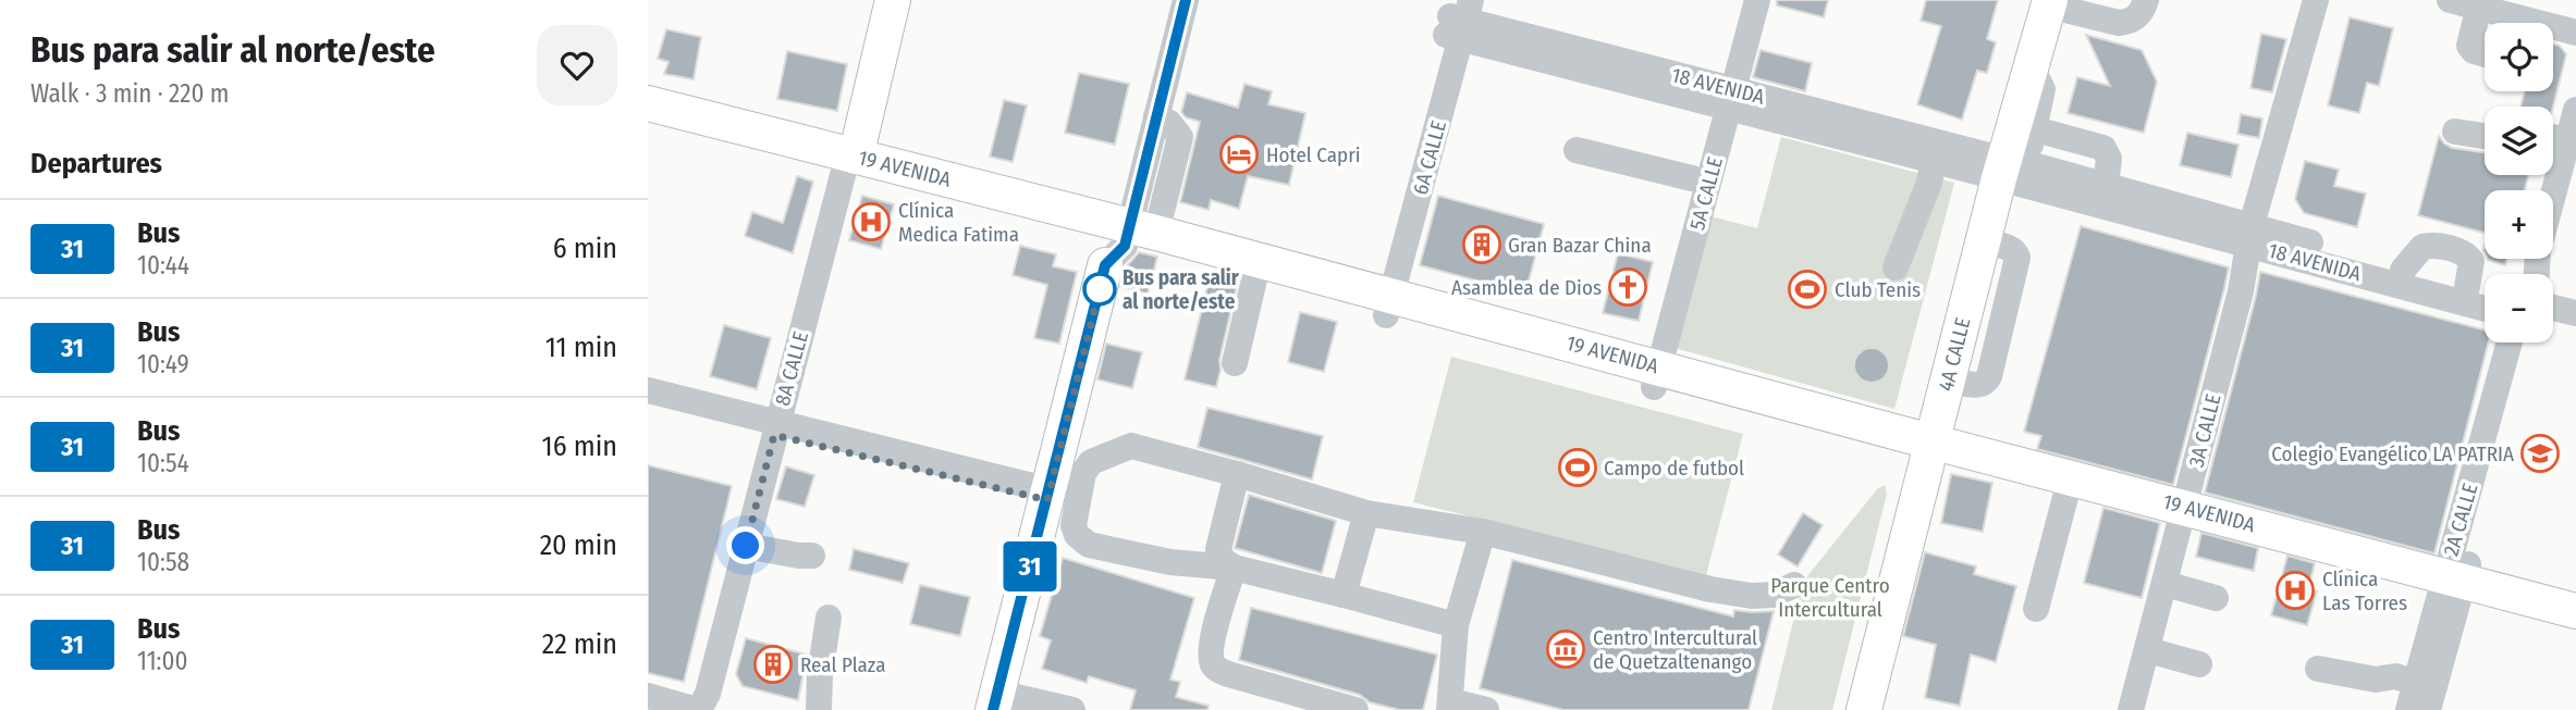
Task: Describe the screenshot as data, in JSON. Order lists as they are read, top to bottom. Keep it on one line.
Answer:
{"streets":{"main road":["19 AVENIDA","4A CALLE","8A CALLE"],"street":["18 AVENIDA","6A CALLE","5A CALLE","3A CALLE","2A CALLE"]},"crossings":[["18 AVENIDA","6A CALLE"],["18 AVENIDA","5A CALLE"],["18 AVENIDA","4A CALLE"],["18 AVENIDA","3A CALLE"],["6A CALLE","19 AVENIDA"],["19 AVENIDA","5A CALLE"],["19 AVENIDA","4A CALLE"],["19 AVENIDA","8A CALLE"],["19 AVENIDA","3A CALLE"],["19 AVENIDA","2A CALLE"]],"parks":["Parque Centro Intercultural"],"places":{"hotel":["Hotel Capri"],"hospital":["Clínica Medica Fatima","Clínica Las Torres"],"building":["Gran Bazar China","Real Plaza"],"church":["Asamblea de Dios"],"other":["Bus para salir al norte/este"],"sports":["Club Tenis","Campo de futbol"],"school or university":["Colegio Evangélico LA PATRIA"],"museum":["Centro Intercultural de Quetzaltenango"]},"lines":["bus line 31"],"page":{"heading":[["Bus para salir al norte/este","Walk · 3 min · 220 m"],"Departures"],"on_map":"31","map_buttons":["+","−"],"list":[{"mark":"31","name":"Bus","note":"10:44","value":"6 min"},{"mark":"31","name":"Bus","note":"10:49","value":"11 min"},{"mark":"31","name":"Bus","note":"10:54","value":"16 min"},{"mark":"31","name":"Bus","note":"10:58","value":"20 min"},{"mark":"31","name":"Bus","note":"11:00","value":"22 min"}]}}
